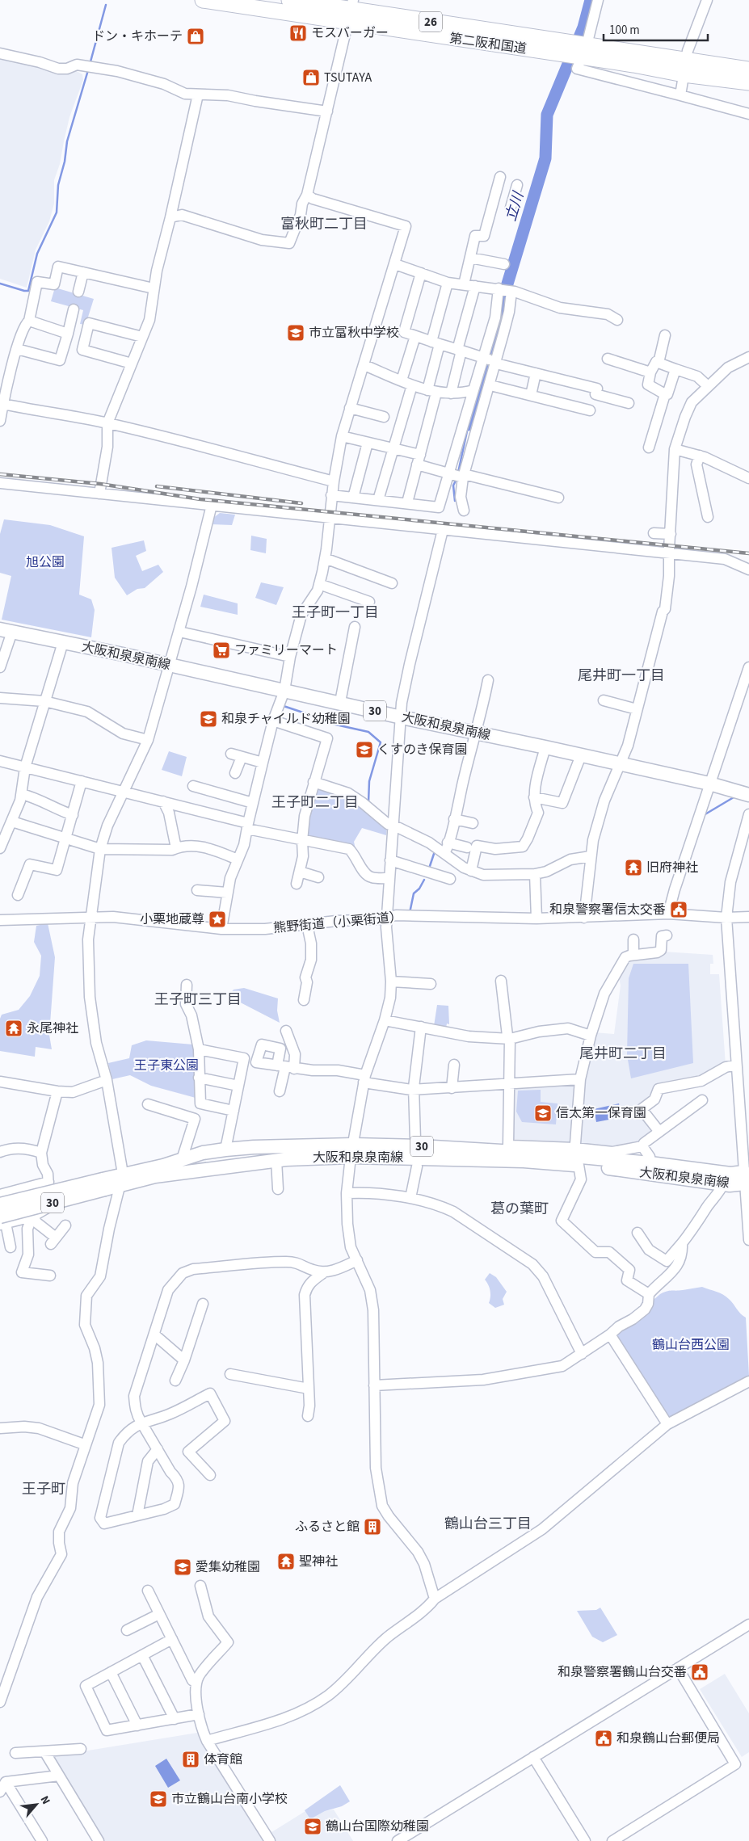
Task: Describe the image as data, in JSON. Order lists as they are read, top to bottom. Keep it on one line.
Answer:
{"streets":{"highway":["26","第二阪和国道"],"main road":["大阪和泉泉南線","30"],"street":["熊野街道（小栗街道）"]},"districts":["富秋町二丁目","王子町一丁目","尾井町一丁目","王子町二丁目","王子町三丁目","尾井町二丁目","葛の葉町","王子町","鶴山台三丁目"],"water":["立川"],"parks":["旭公園","王子東公園","鶴山台西公園"],"places":{"restaurant":["モスバーガー"],"shop":["ドン・キホーテ","TSUTAYA"],"school or university":["市立富秋中学校","和泉チャイルド幼稚園","くすのき保育園","信太第一保育園","愛集幼稚園","市立鶴山台南小学校","鶴山台国際幼稚園"],"supermarket":["ファミリーマート"],"temple":["旧府神社","永尾神社","聖神社"],"public building":["和泉警察署信太交番","和泉警察署鶴山台交番","和泉鶴山台郵便局"],"place":["小栗地蔵尊"],"building":["ふるさと館","体育館"]},"scale_bar":"100 m","north":"top right"}
